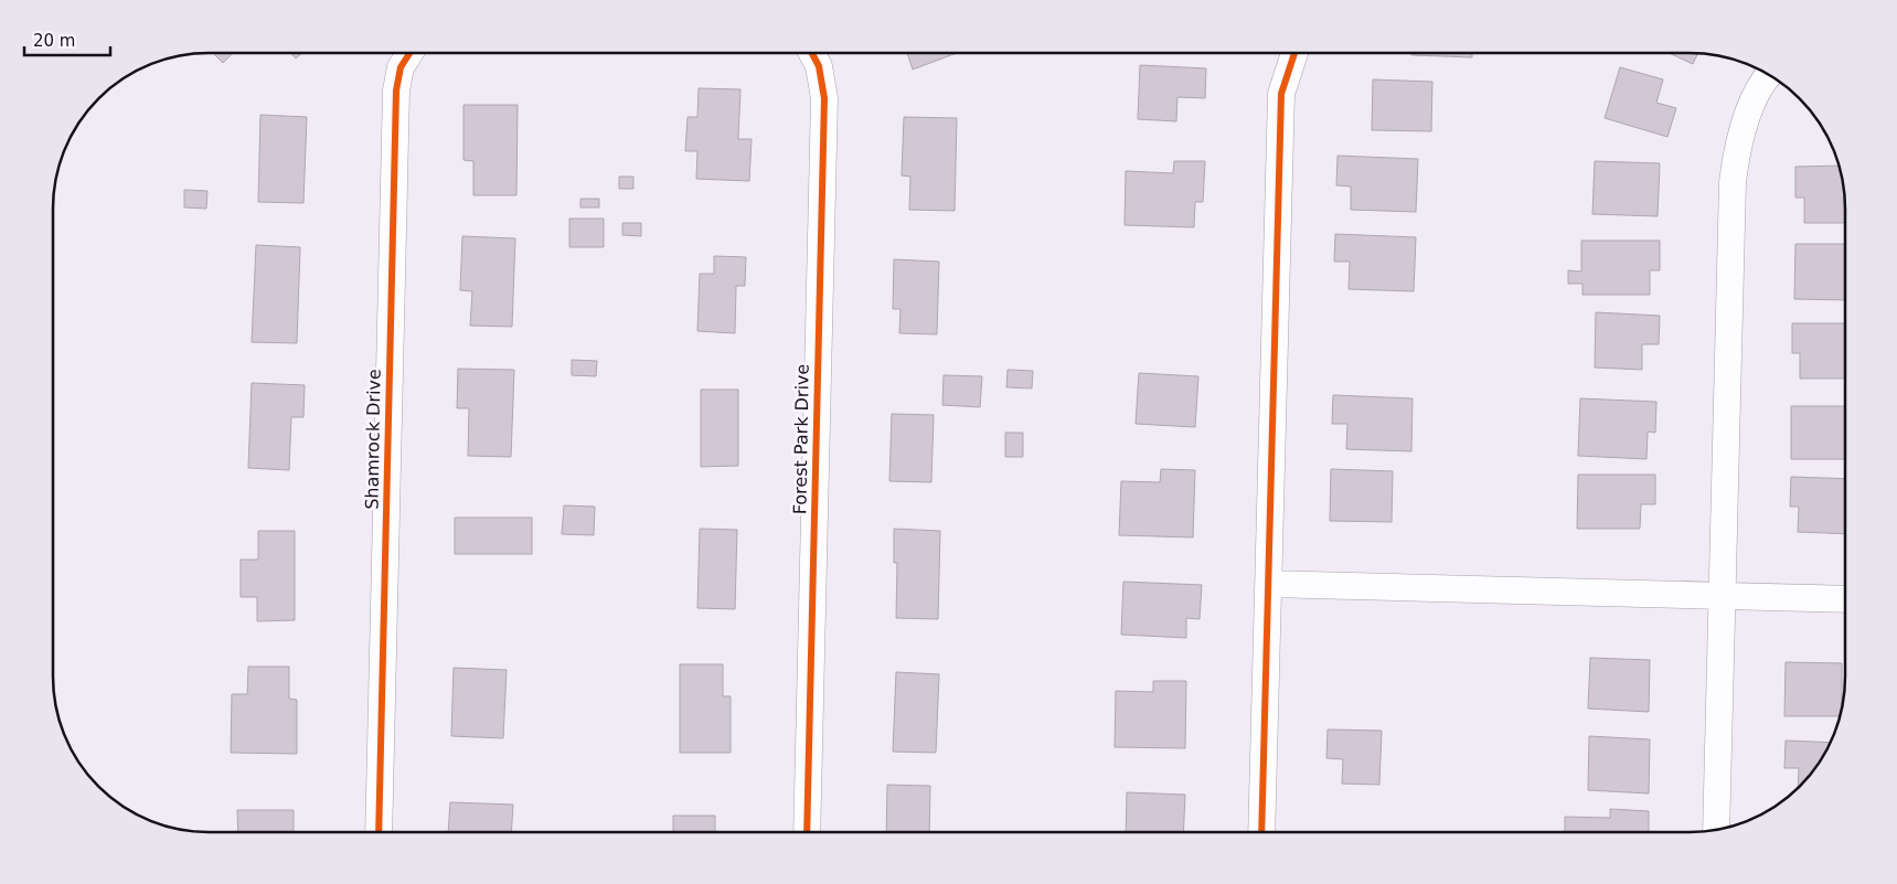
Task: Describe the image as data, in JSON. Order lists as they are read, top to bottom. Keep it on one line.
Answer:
{"streets":{"street":["Shamrock Drive","Forest Park Drive"]},"scale_bar":"20 m"}
